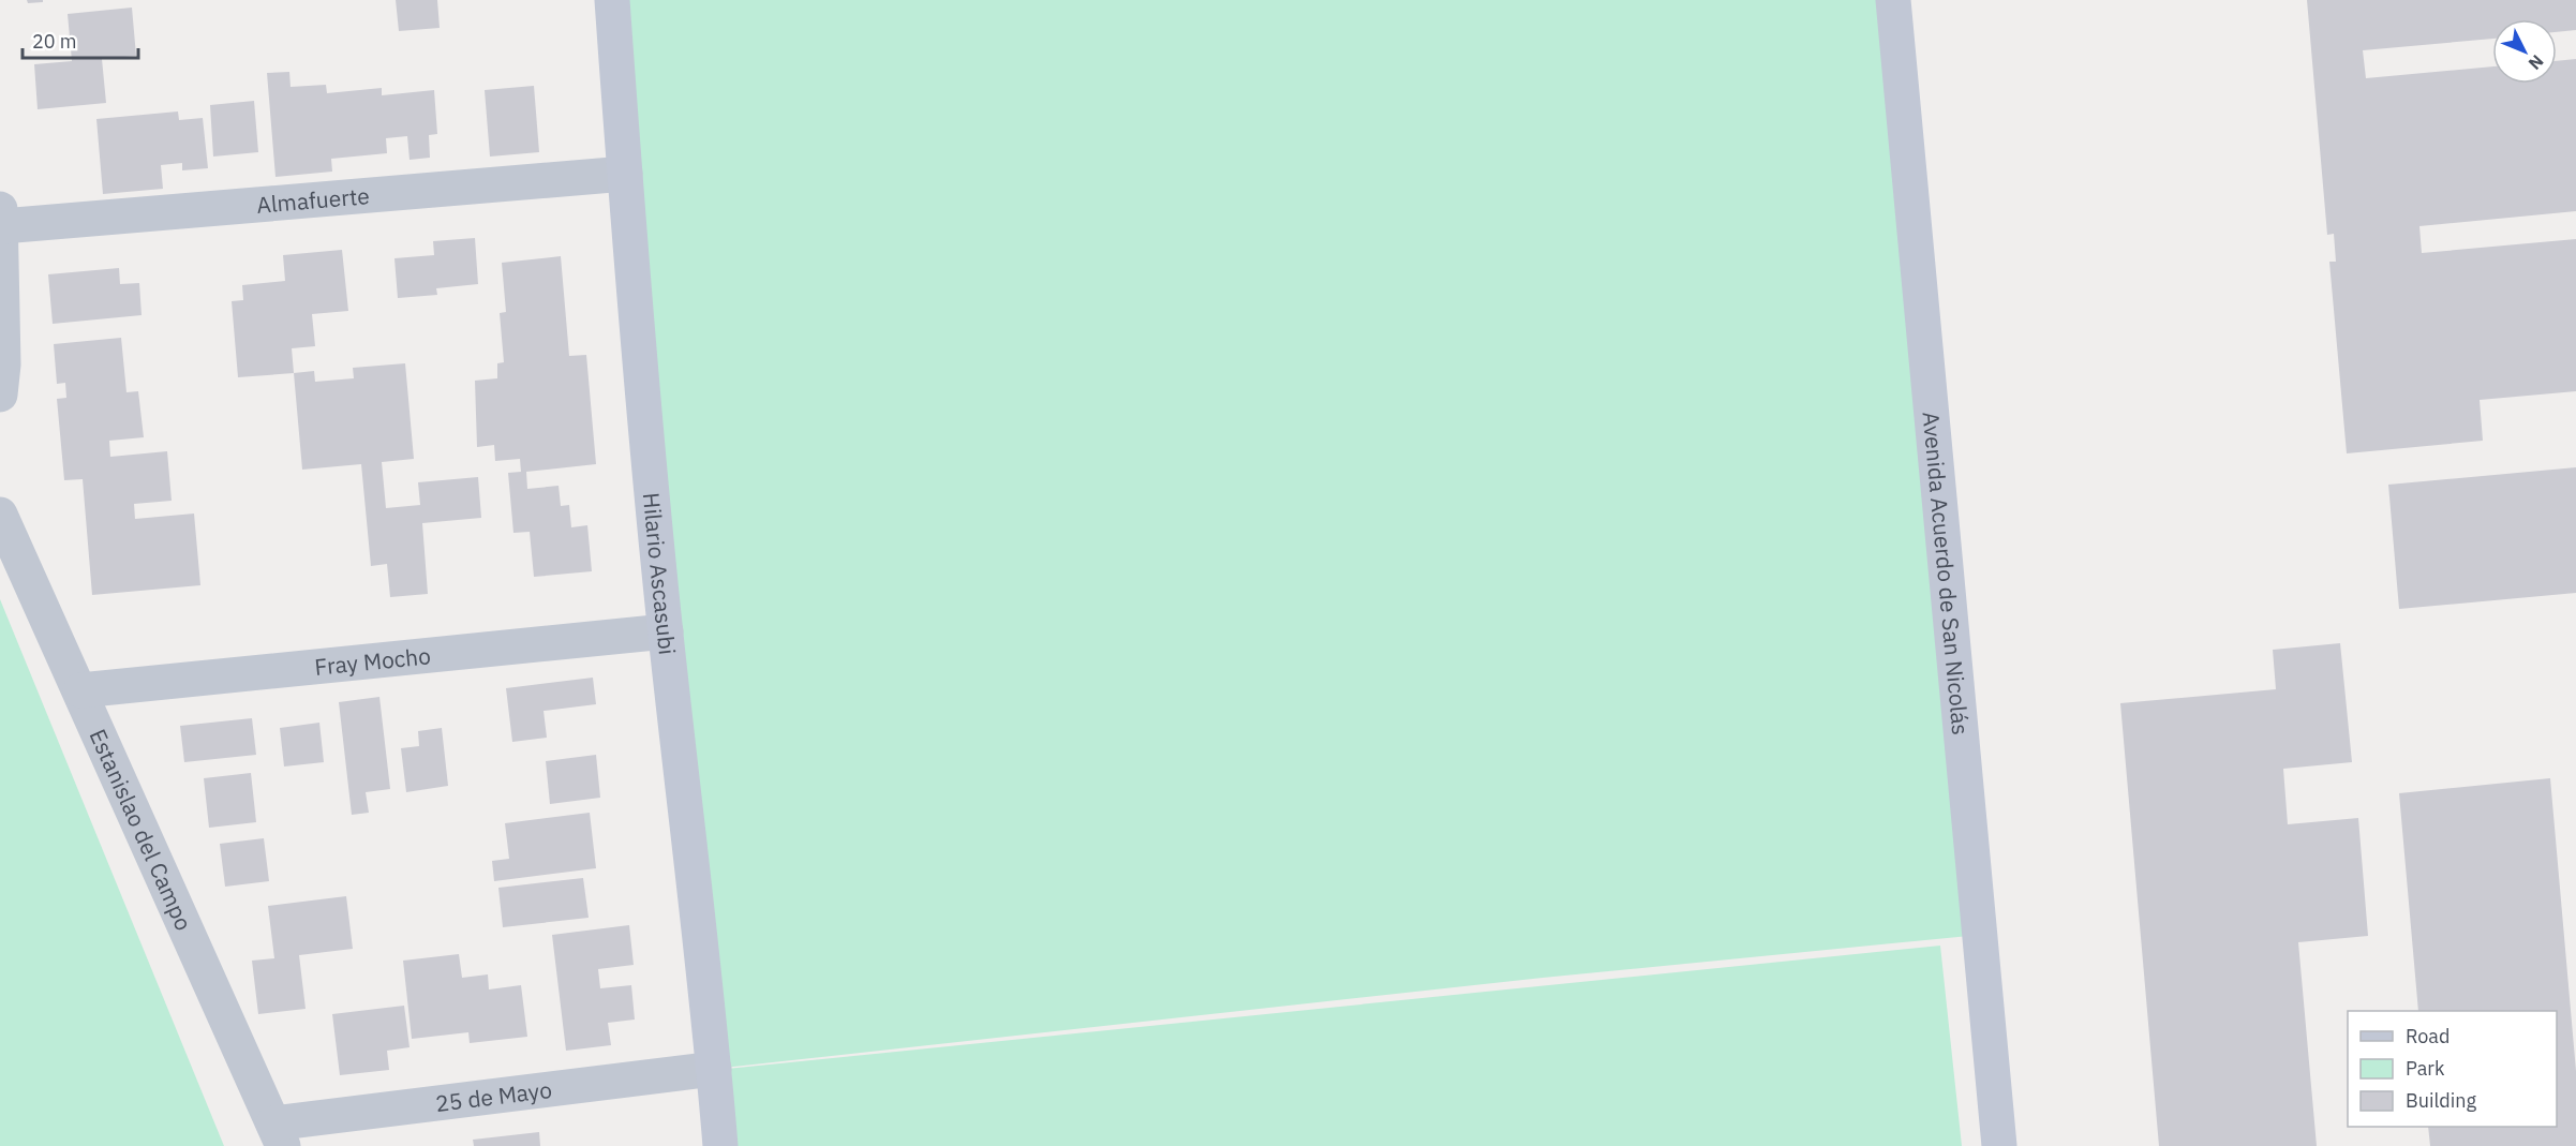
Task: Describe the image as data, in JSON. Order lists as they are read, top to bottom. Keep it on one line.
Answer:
{"streets":{"street":["Almafuerte","Hilario Ascasubi","Avenida Acuerdo de San Nicolás","Fray Mocho","Estanislao del Campo","25 de Mayo"]},"crossings":[["Almafuerte","Hilario Ascasubi"],["Hilario Ascasubi","Fray Mocho"],["Hilario Ascasubi","25 de Mayo"],["Fray Mocho","Estanislao del Campo"],["Estanislao del Campo","25 de Mayo"]],"legend":["Road","Park","Building"],"scale_bar":"20 m","north":"bottom right"}
